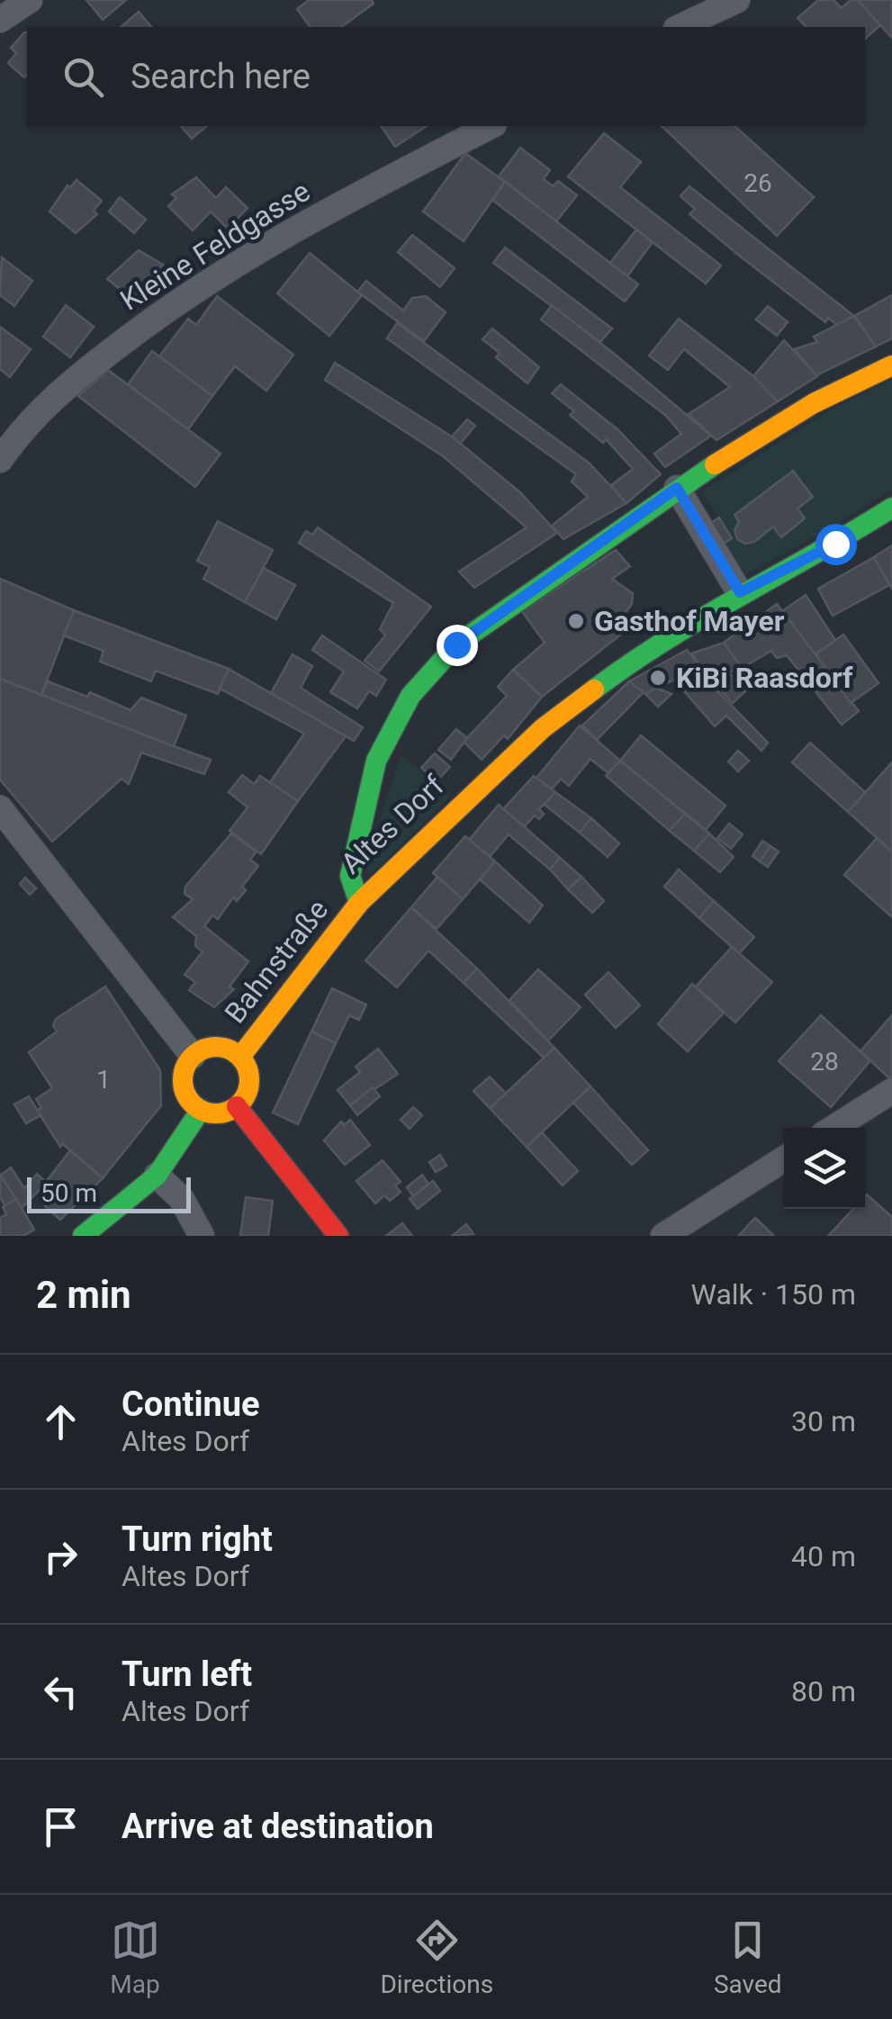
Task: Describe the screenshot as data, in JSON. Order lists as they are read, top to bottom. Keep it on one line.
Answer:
{"streets":{"main road":["Altes Dorf","Bahnstraße"],"street":["Kleine Feldgasse"]},"crossings":[["Altes Dorf","Bahnstraße"]],"places":["Gasthof Mayer","KiBi Raasdorf"],"house_numbers":["26","28","1"],"scale_bar":"50 m","page":{"search":"Search here","scale":"50 m","heading":["2 min","Walk · 150 m"],"list":[["Continue","Altes Dorf","30 m"],["Turn right","Altes Dorf","40 m"],["Turn left","Altes Dorf","80 m"],"Arrive at destination"],"nav":["Map","Directions","Saved"]}}
